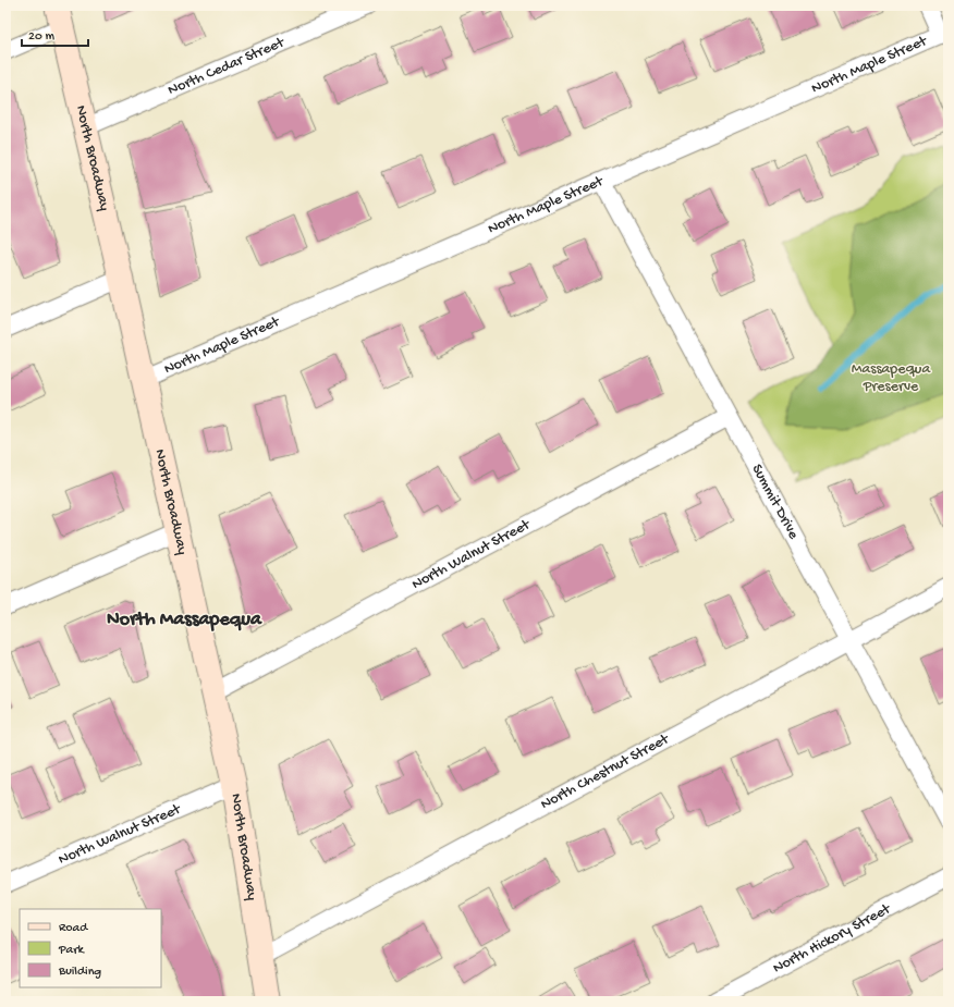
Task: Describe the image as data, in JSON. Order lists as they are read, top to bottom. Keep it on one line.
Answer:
{"streets":{"main road":["North Broadway"],"street":["North Maple Street","North Cedar Street","Summit Drive","North Walnut Street","North Chestnut Street","North Hickory Street"]},"crossings":[["North Maple Street","North Broadway"],["North Maple Street","Summit Drive"],["North Cedar Street","North Broadway"],["North Broadway","North Walnut Street"],["North Broadway","North Chestnut Street"],["Summit Drive","North Walnut Street"],["Summit Drive","North Chestnut Street"]],"districts":["North Massapequa"],"parks":["Massapequa Preserve"],"legend":["Road","Park","Building"],"scale_bar":"20 m"}
